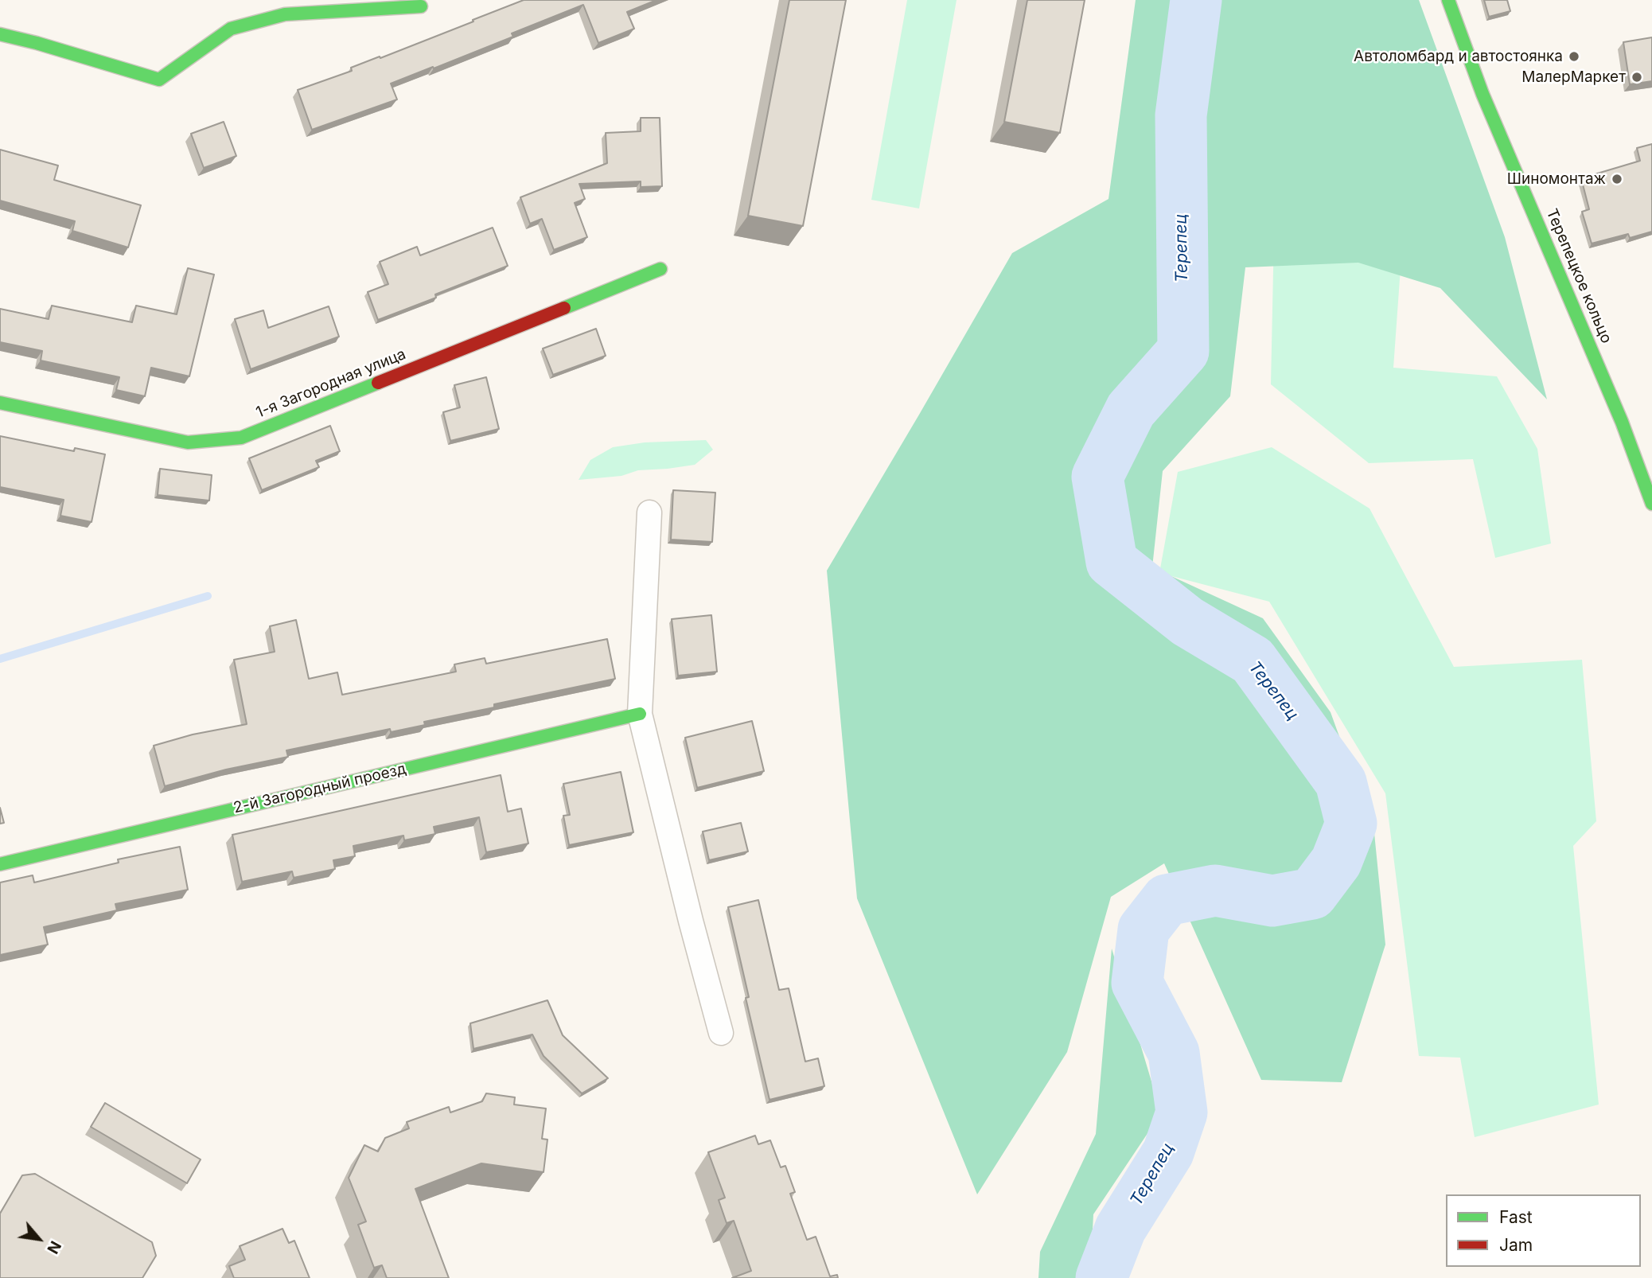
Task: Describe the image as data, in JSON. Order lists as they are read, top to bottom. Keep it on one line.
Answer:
{"streets":{"street":["Терепецкое кольцо","1-я Загородная улица","2-й Загородный проезд"]},"water":["Терепец"],"places":["Автоломбард и автостоянка","МалерМаркет","Шиномонтаж"],"legend":["Fast","Jam"],"north":"bottom right"}
